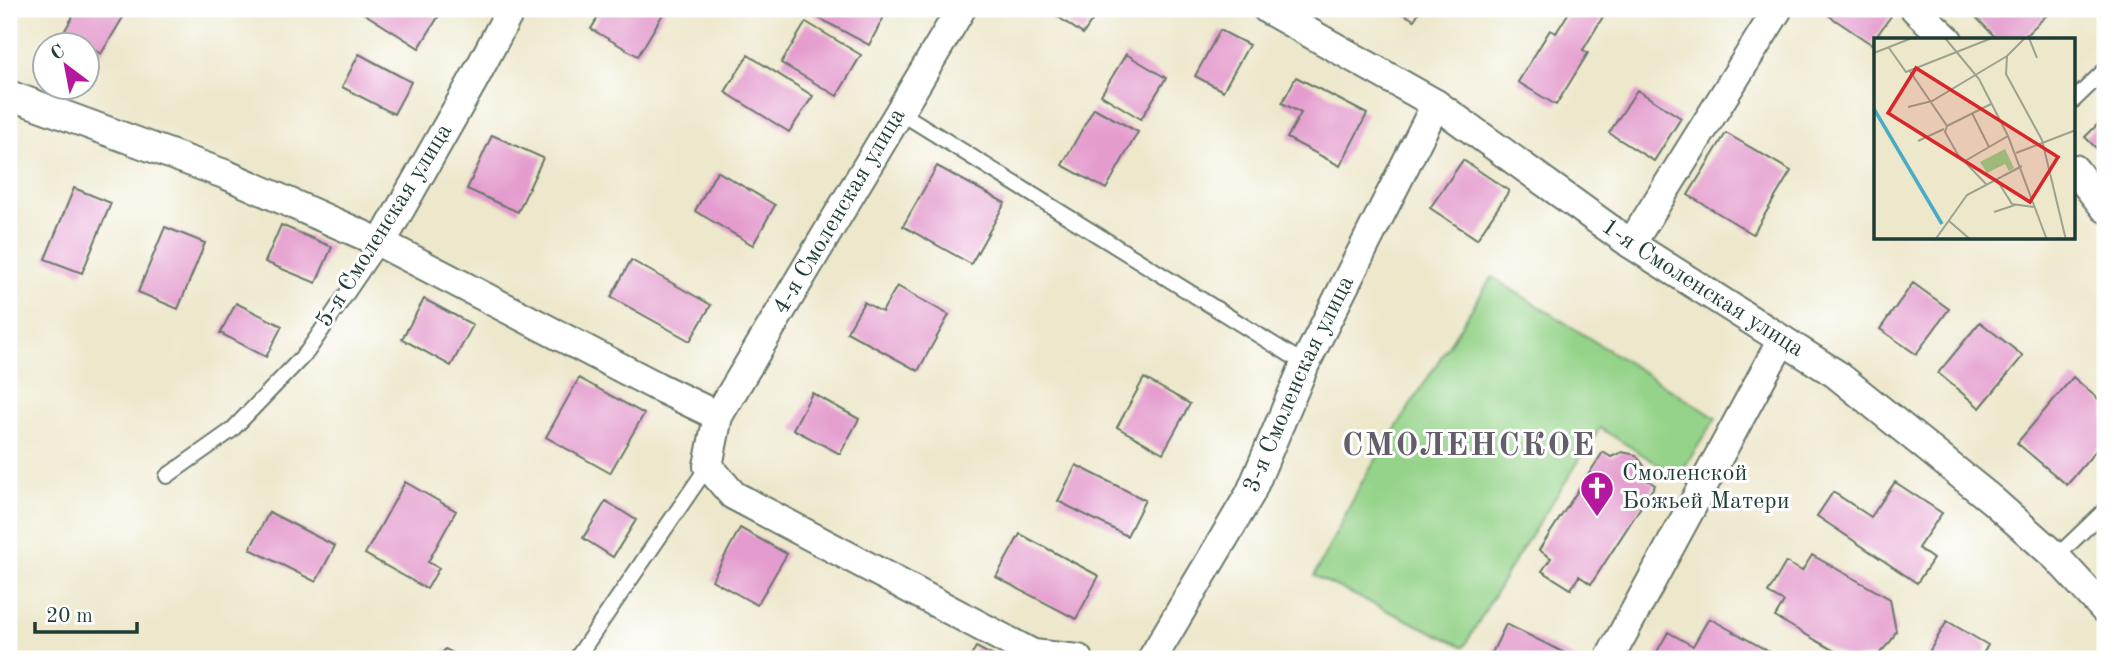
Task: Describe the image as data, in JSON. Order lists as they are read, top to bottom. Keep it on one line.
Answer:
{"streets":{"street":["4-я Смоленская улица","5-я Смоленская улица","1-я Смоленская улица","3-я Смоленская улица"]},"crossings":[["1-я Смоленская улица","3-я Смоленская улица"]],"districts":["СМОЛЕНСКОЕ"],"places":{"church":["Смоленской Божьей Матери"]},"scale_bar":"20 m","north":"top left"}
